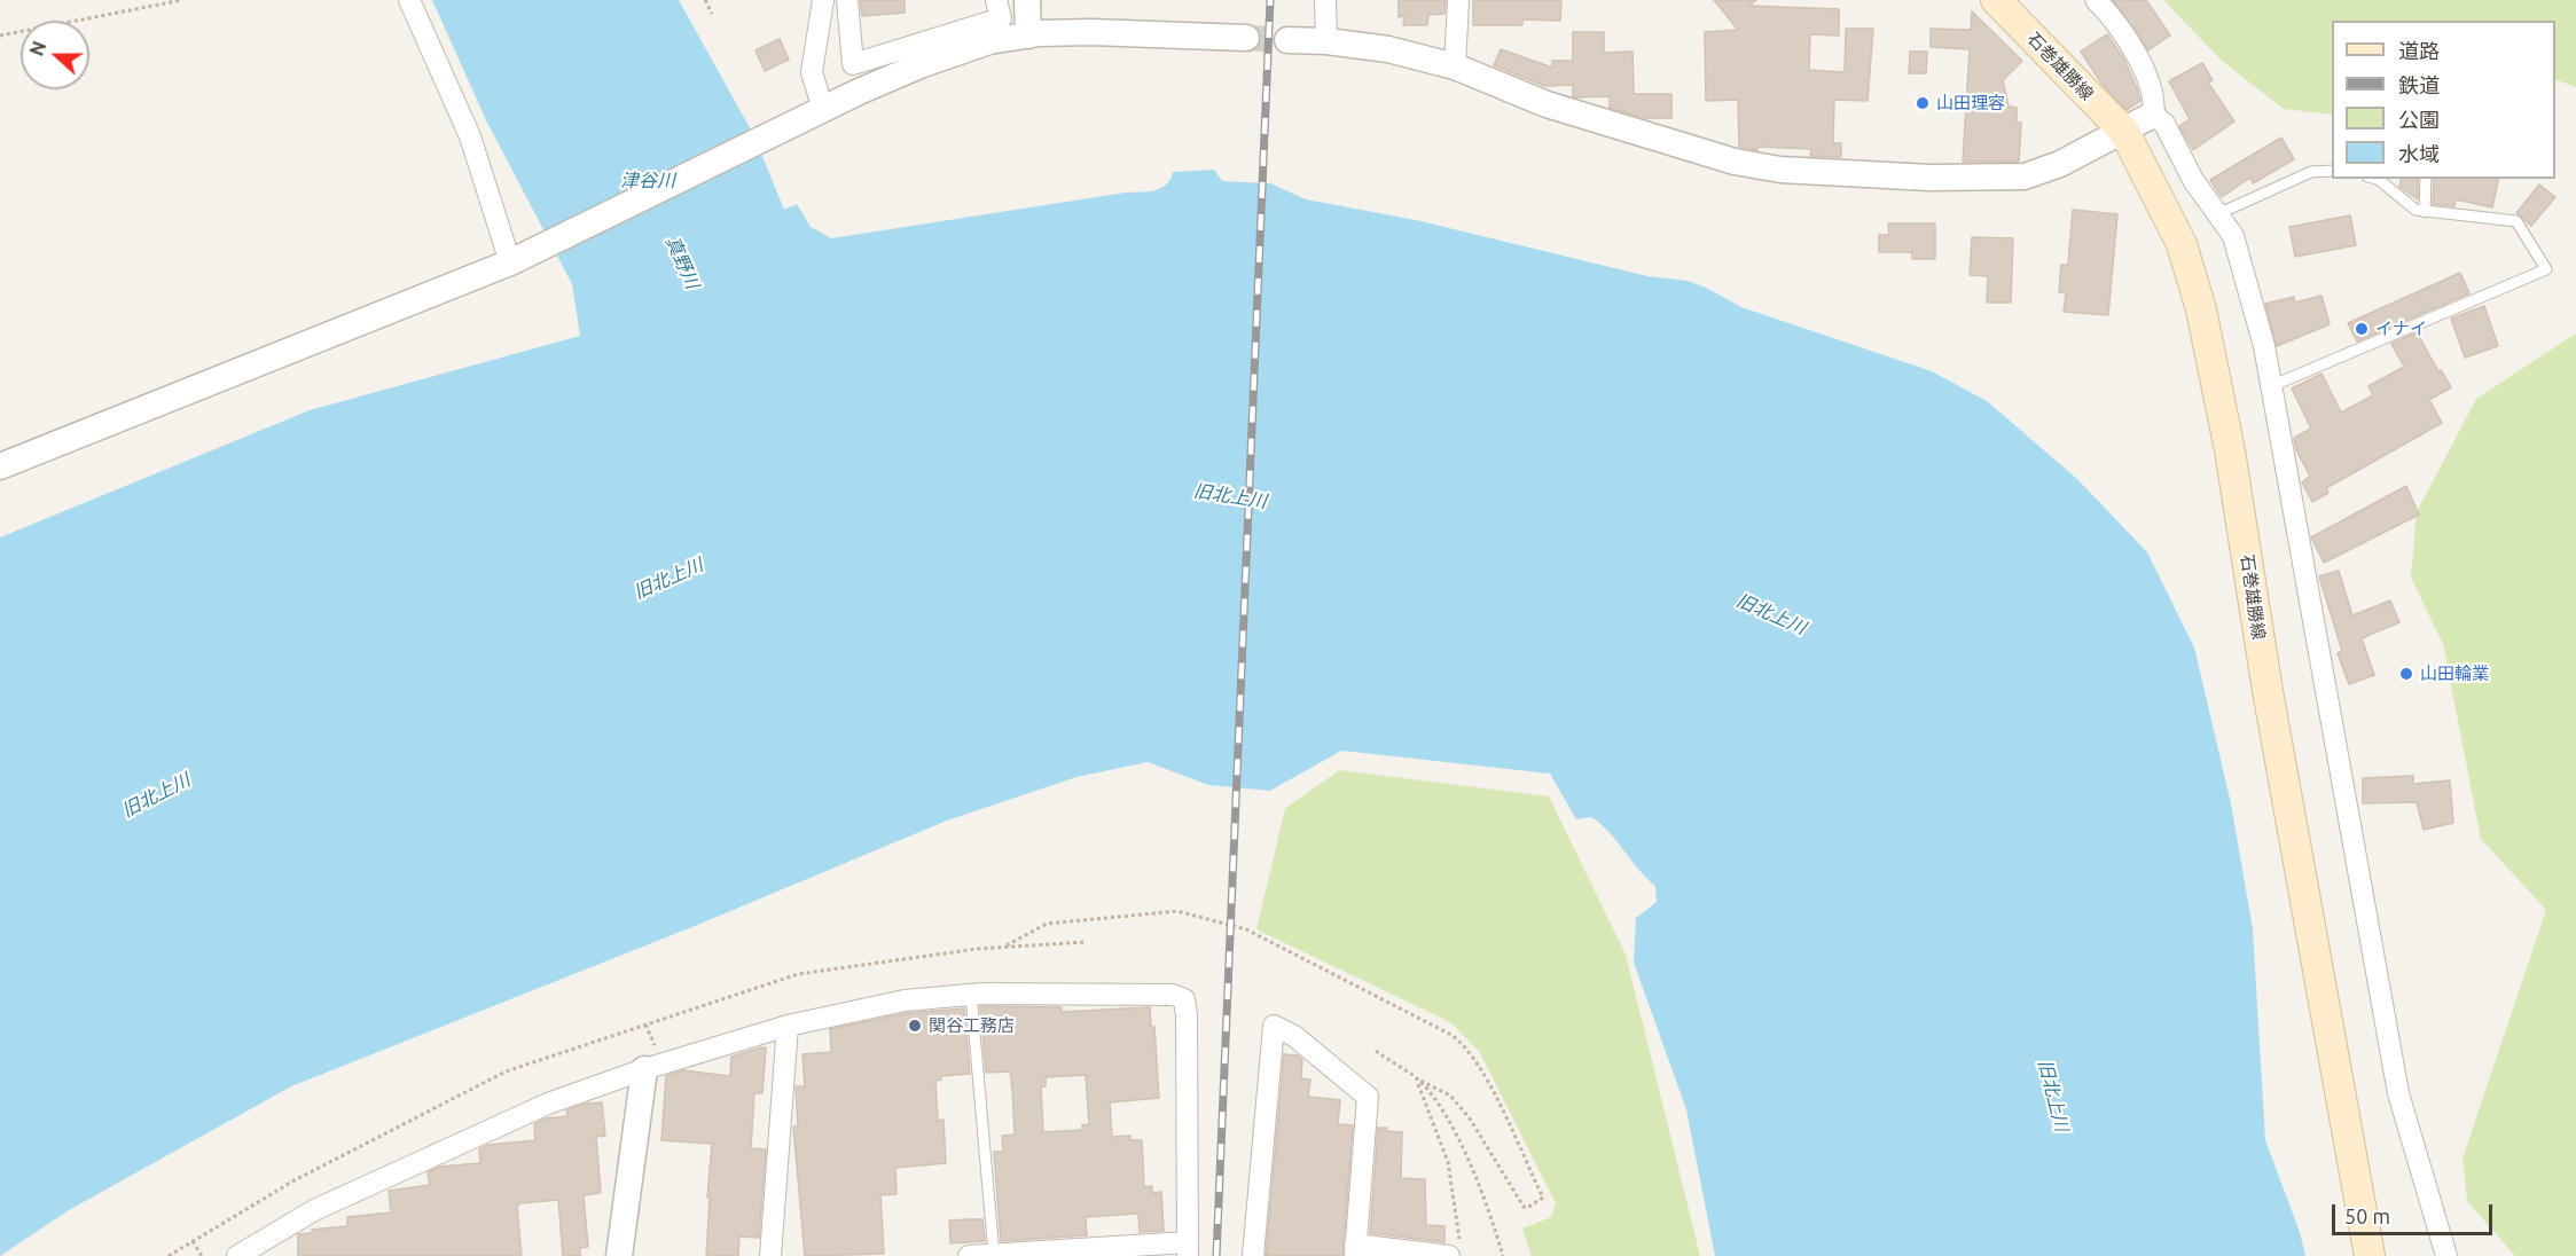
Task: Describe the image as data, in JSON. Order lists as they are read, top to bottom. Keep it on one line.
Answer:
{"streets":{"main road":["石巻雄勝線"]},"water":["津谷川","真野川","旧北上川"],"places":["山田理容","イナイ","山田輪業","関谷工務店"],"legend":["道路","鉄道","公園","水域"],"scale_bar":"50 m","north":"left"}
